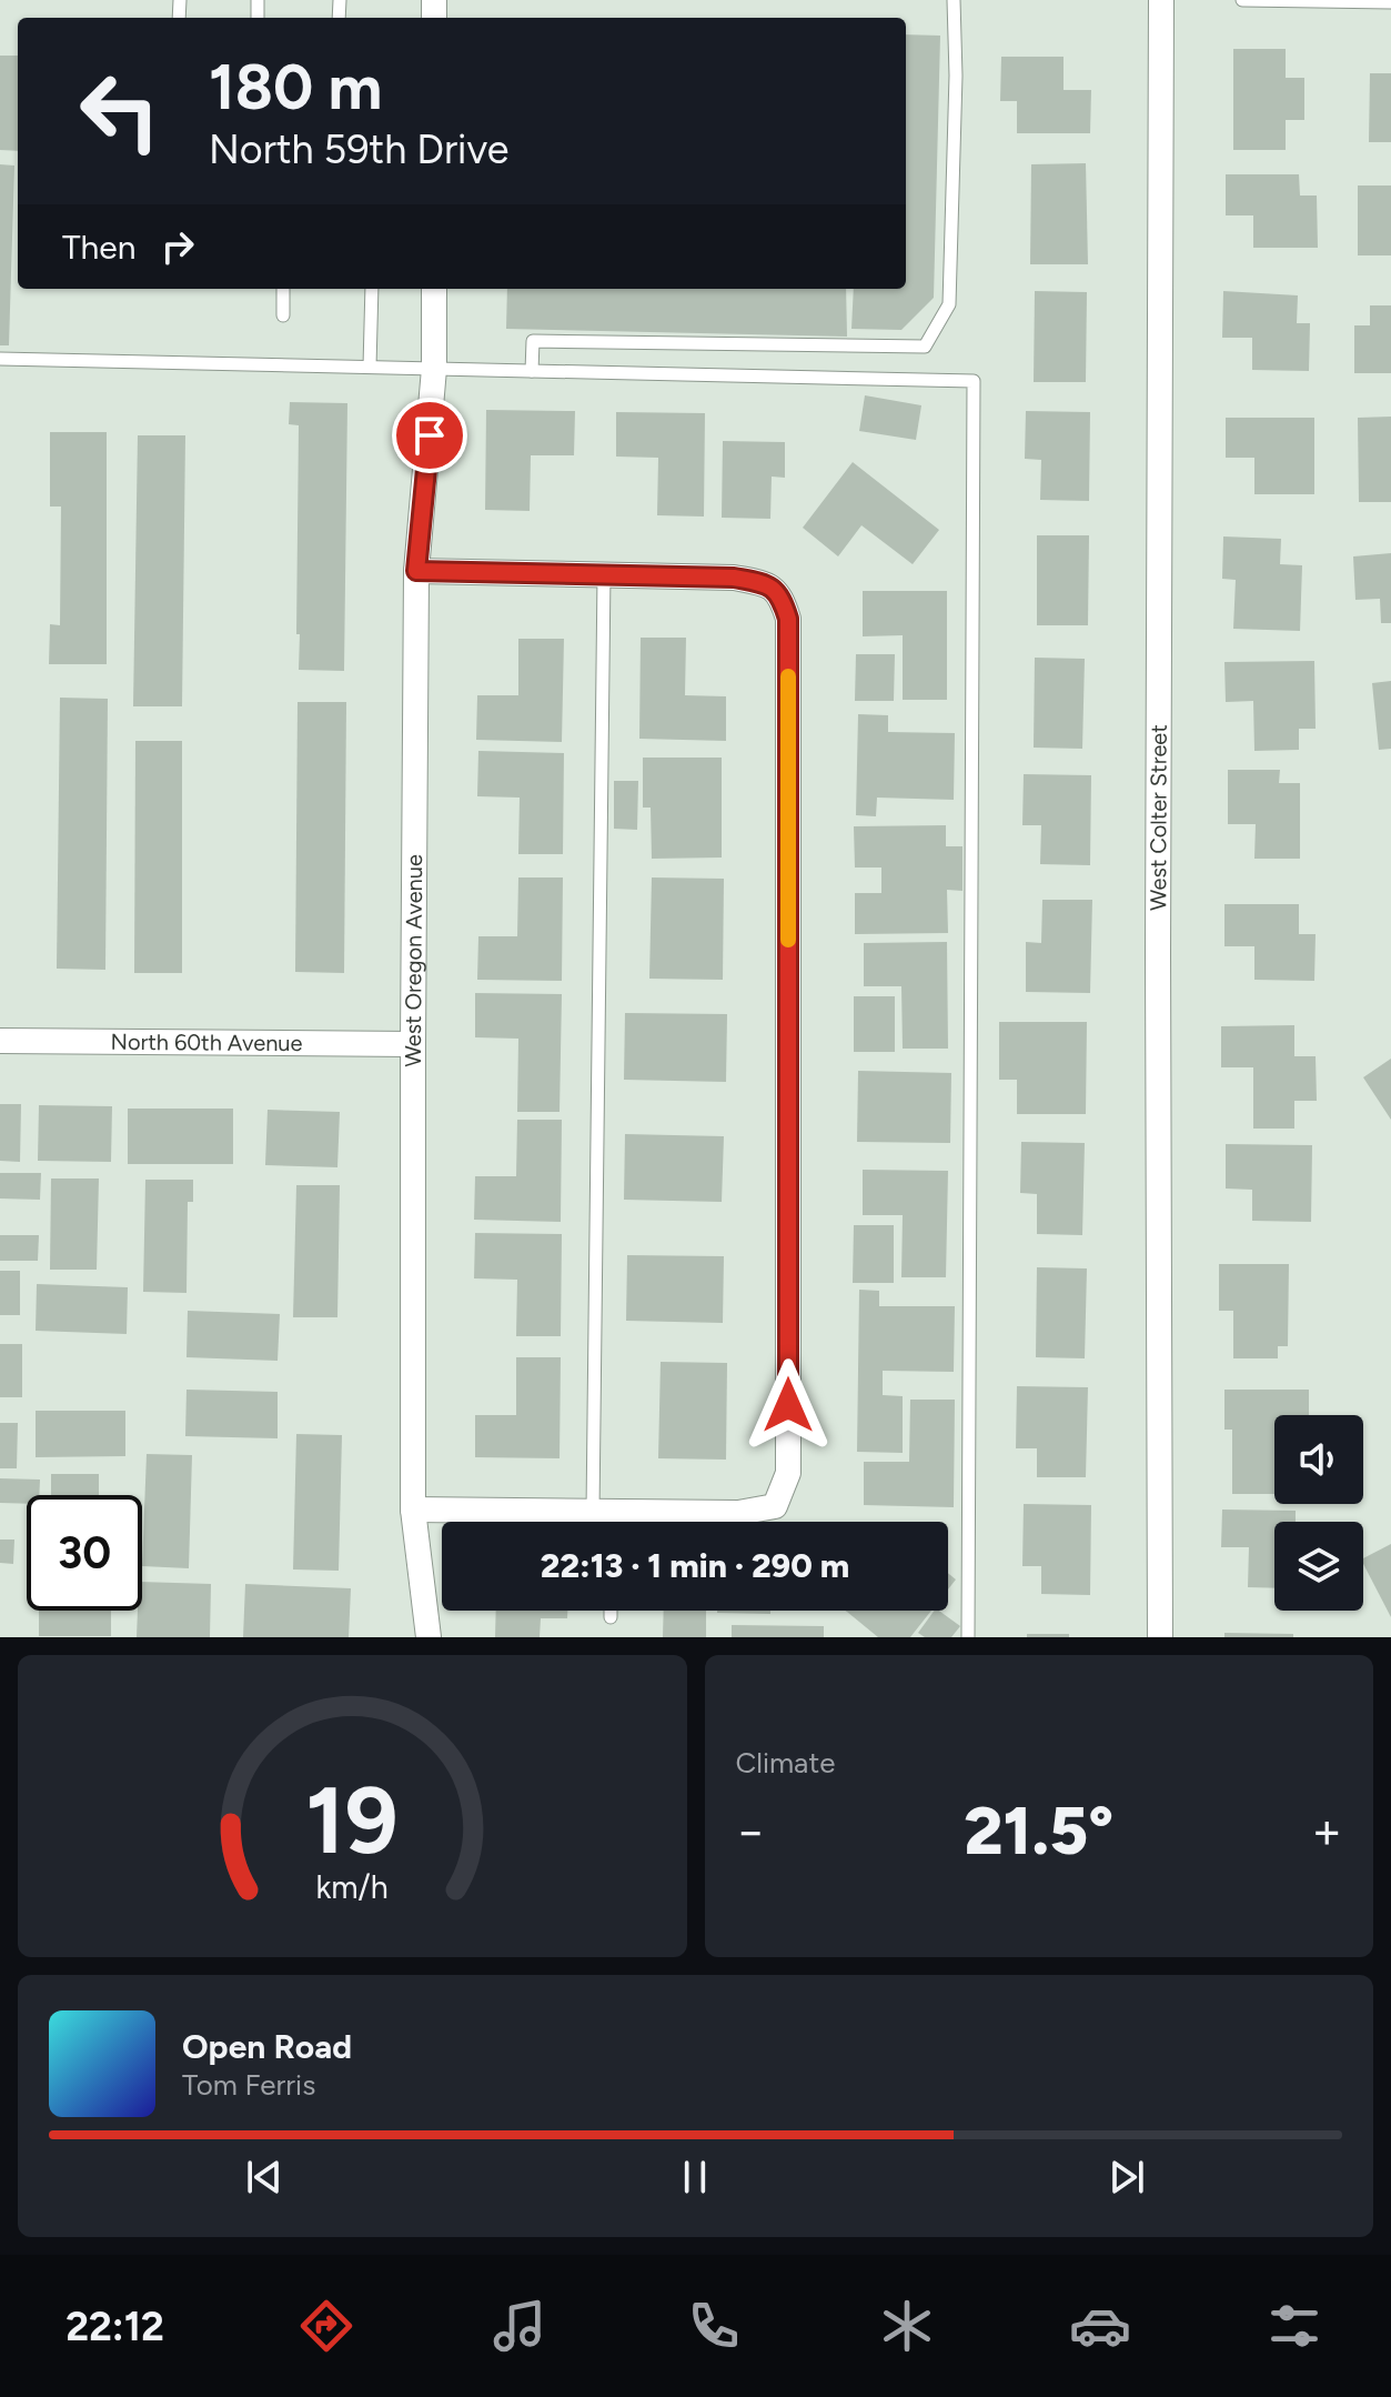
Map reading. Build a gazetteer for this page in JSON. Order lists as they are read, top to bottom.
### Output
{
  "streets": {
    "street": ["West Colter Street", "West Oregon Avenue", "North 60th Avenue"]
  },
  "crossings": [
    ["West Oregon Avenue", "North 60th Avenue"]
  ],
  "page": {
    "turn": ["180 m", "North 59th Drive"],
    "then": "Then",
    "limit": "30",
    "trip": "22:13 · 1 min · 290 m",
    "tile": "Climate",
    "heat": ["−", "21.5°", "+"],
    "song": ["Open Road", "Tom Ferris"],
    "tabs": "22:12",
    "gauge": ["19", "km/h"]
  }
}
